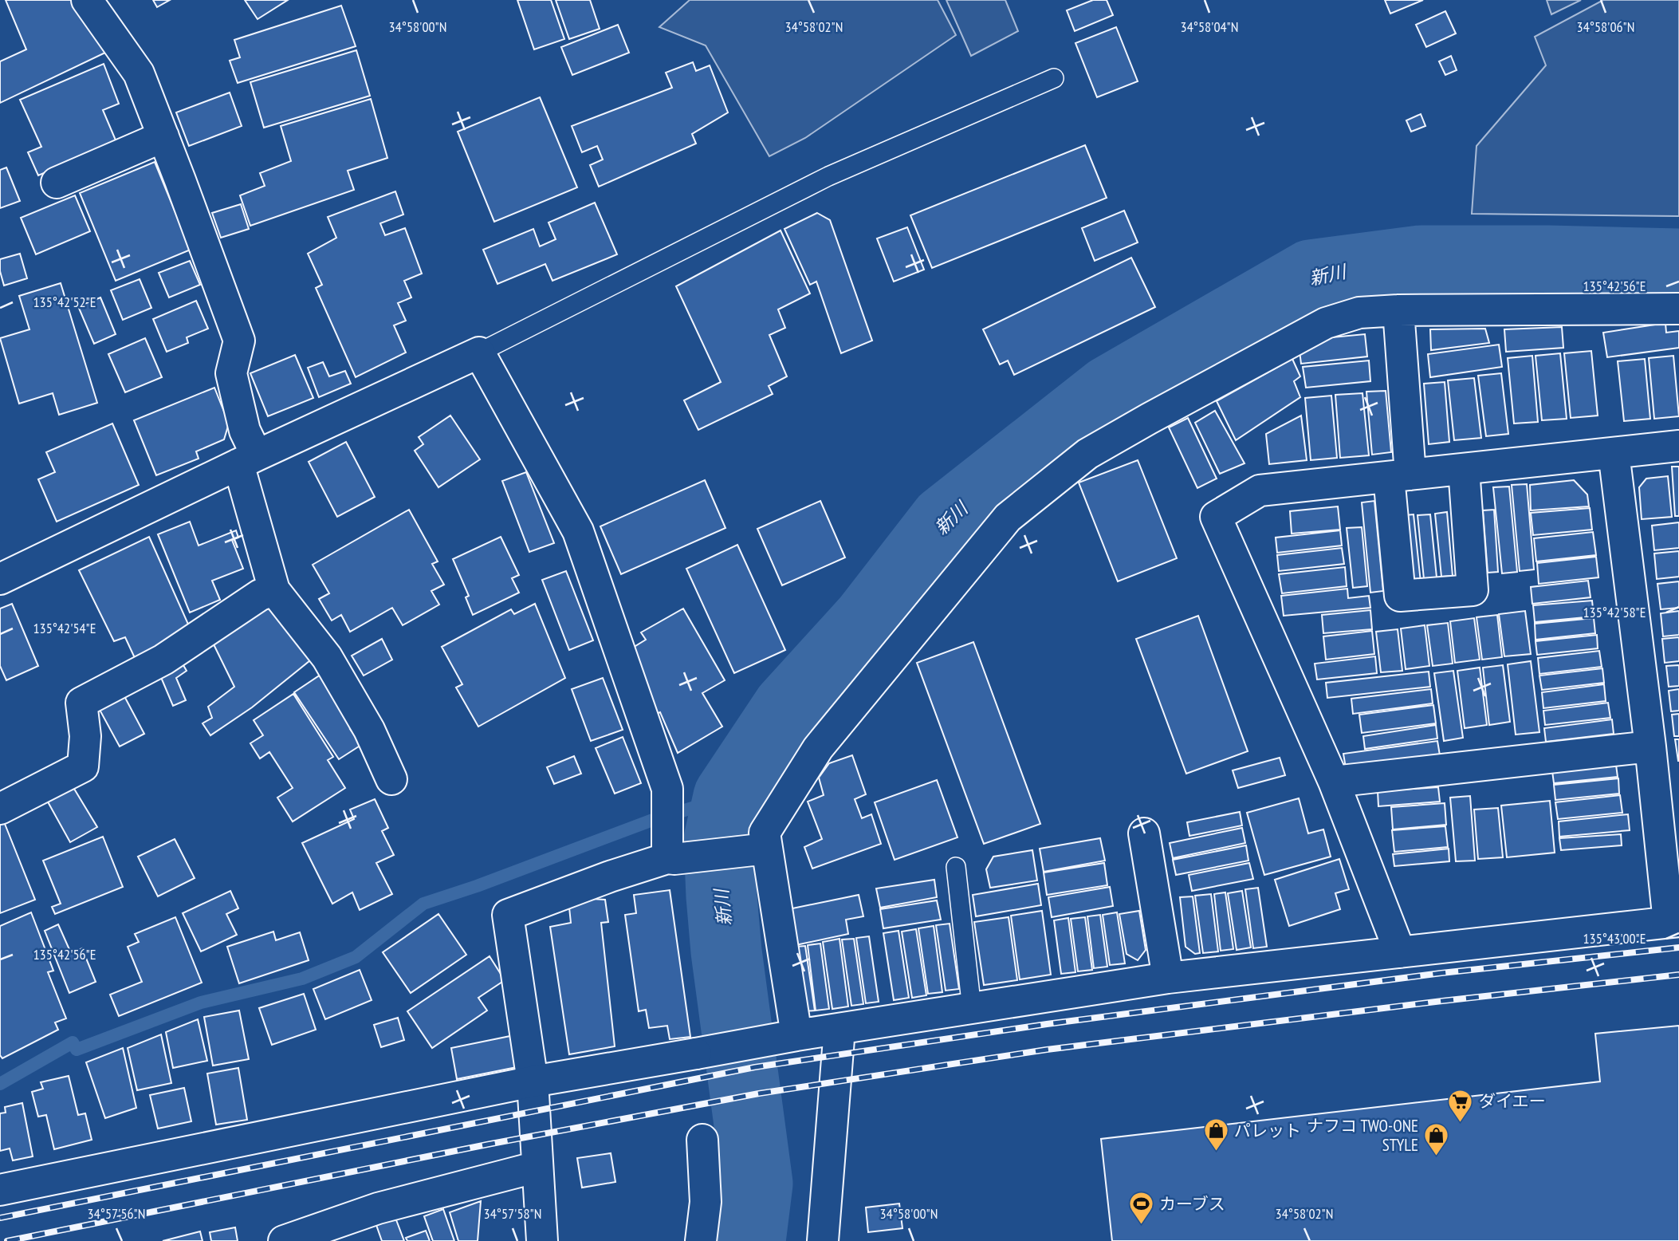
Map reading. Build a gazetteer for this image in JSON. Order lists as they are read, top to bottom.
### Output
{
  "water": ["新川"],
  "places": {
    "supermarket": ["ダイエー"],
    "shop": ["パレット", "ナフコ TWO-ONE STYLE"],
    "sports": ["カーブス"]
  },
  "coordinates": [
    "34°58'06\"N",
    "34°58'00\"N",
    "34°58'02\"N",
    "34°58'04\"N",
    "135°42'56\"E",
    "135°42'52\"E",
    "135°42'58\"E",
    "135°42'54\"E",
    "135°43'00\"E",
    "34°57'56\"N",
    "34°57'58\"N"
  ]
}
